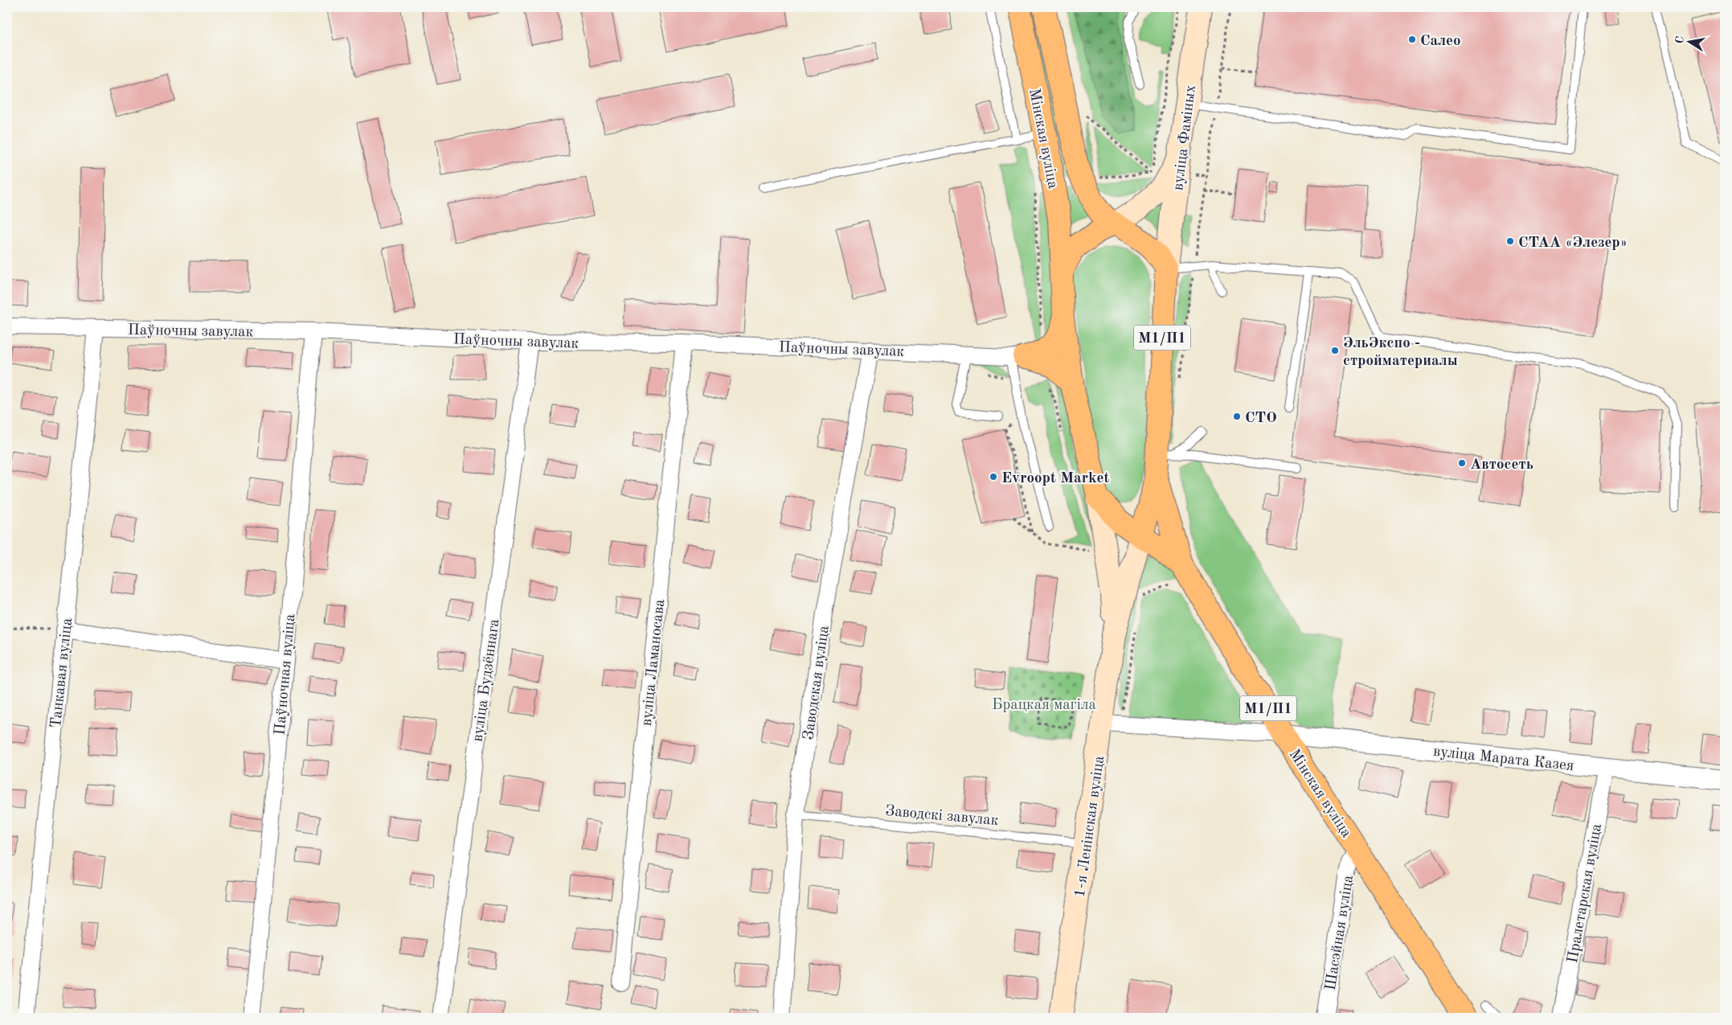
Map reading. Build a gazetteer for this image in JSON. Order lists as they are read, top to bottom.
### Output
{
  "streets": {
    "main road": [
      "вуліца Фаміных",
      "Мінская вуліца",
      "М1/П1",
      "1-я Ленінская вуліца"
    ],
    "street": [
      "Паўночны завулак",
      "вуліца Ламаносава",
      "Танкавая вуліца",
      "Паўночная вуліца",
      "вуліца Будзённага",
      "Заводская вуліца",
      "вуліца Марата Казея",
      "Пралетарская вуліца",
      "Шасэйная вуліца"
    ],
    "lane": ["Заводскі завулак"]
  },
  "crossings": [
    ["вуліца Фаміных", "Мінская вуліца"],
    ["вуліца Фаміных", "М1/П1"],
    ["Мінская вуліца", "М1/П1"],
    ["Мінская вуліца", "вуліца Марата Казея"],
    ["Мінская вуліца", "Шасэйная вуліца"],
    ["Паўночны завулак", "вуліца Ламаносава"],
    ["Паўночны завулак", "Танкавая вуліца"],
    ["Паўночны завулак", "Паўночная вуліца"],
    ["Паўночны завулак", "вуліца Будзённага"],
    ["Паўночны завулак", "Заводская вуліца"],
    ["Заводская вуліца", "Заводскі завулак"],
    ["вуліца Марата Казея", "Пралетарская вуліца"],
    ["Заводскі завулак", "1-я Ленінская вуліца"]
  ],
  "parks": ["Брацкая магіла"],
  "places": [
    "Салео",
    "СТАА «Элезер»",
    "ЭльЭкспо - стройматериалы",
    "СТО",
    "Автосеть",
    "Evroopt Market"
  ],
  "north": "left"
}
